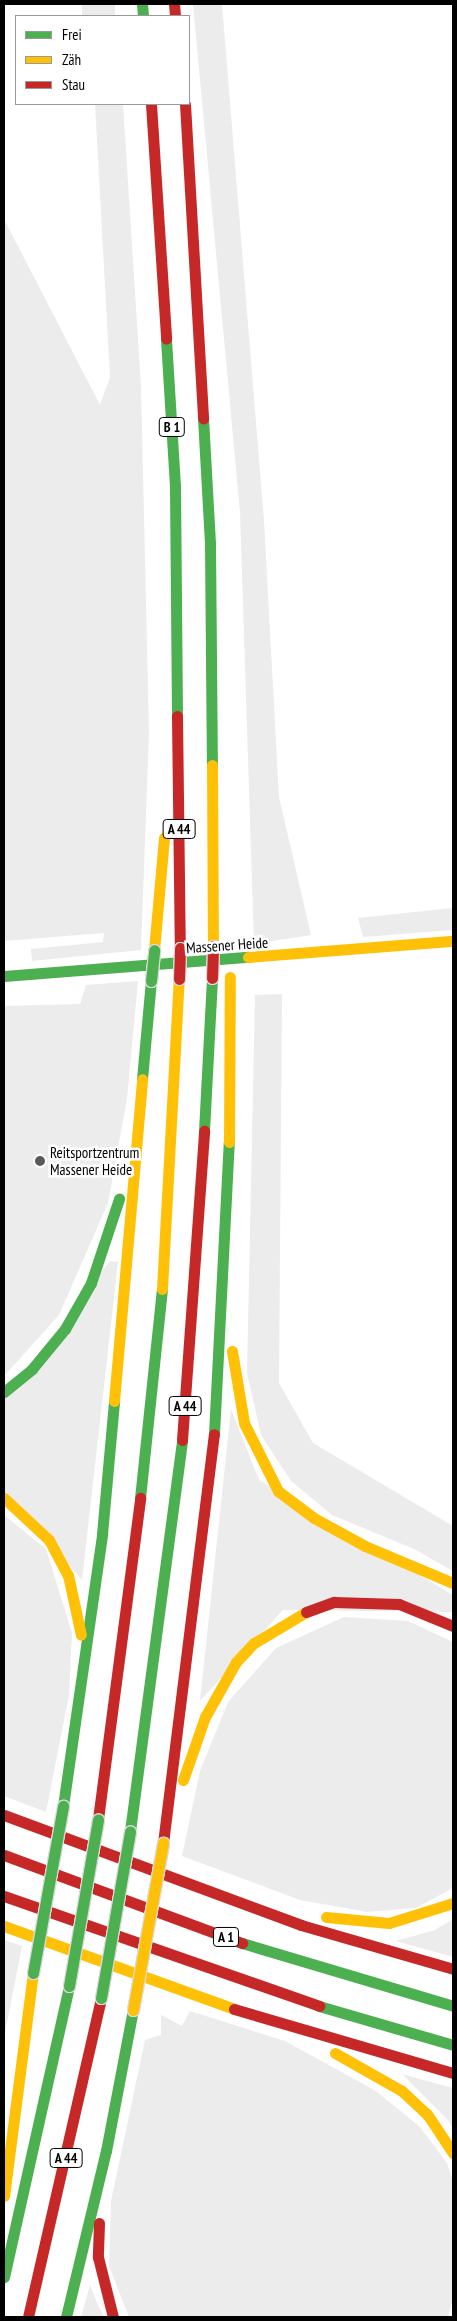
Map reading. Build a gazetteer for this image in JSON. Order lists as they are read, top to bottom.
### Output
{
  "streets": {
    "main road": [
      "B 1",
      "A 44",
      "Massener Heide",
      "A 1"
    ]
  },
  "crossings": [
    ["B 1", "A 44"]
  ],
  "places": ["Reitsportzentrum Massener Heide"],
  "legend": ["Frei", "Zäh", "Stau"]
}
